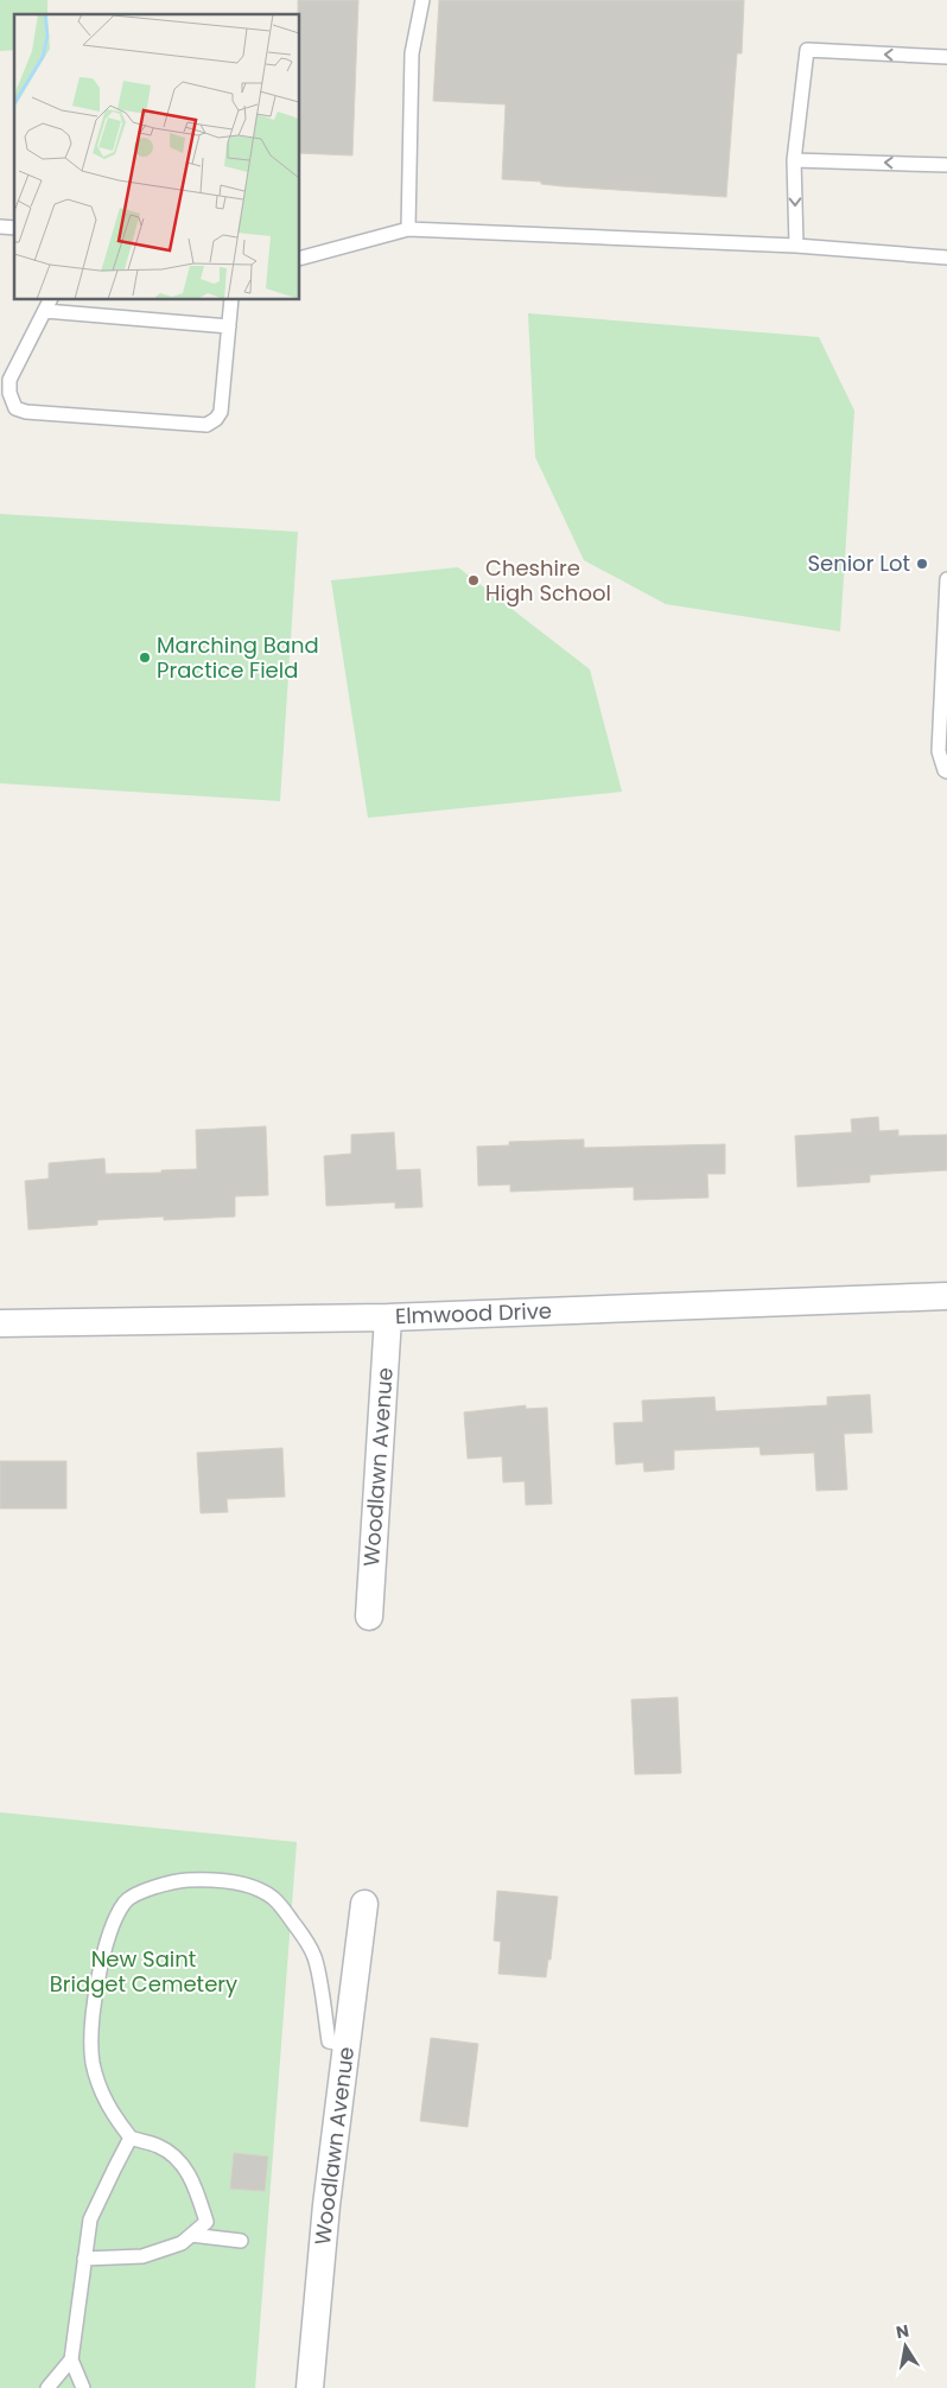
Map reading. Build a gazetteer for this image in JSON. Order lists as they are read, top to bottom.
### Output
{
  "streets": {
    "street": ["Elmwood Drive", "Woodlawn Avenue"]
  },
  "crossings": [
    ["Elmwood Drive", "Woodlawn Avenue"]
  ],
  "parks": ["New Saint Bridget Cemetery"],
  "places": ["Senior Lot", "Cheshire High School", "Marching Band Practice Field"],
  "north": "top"
}
